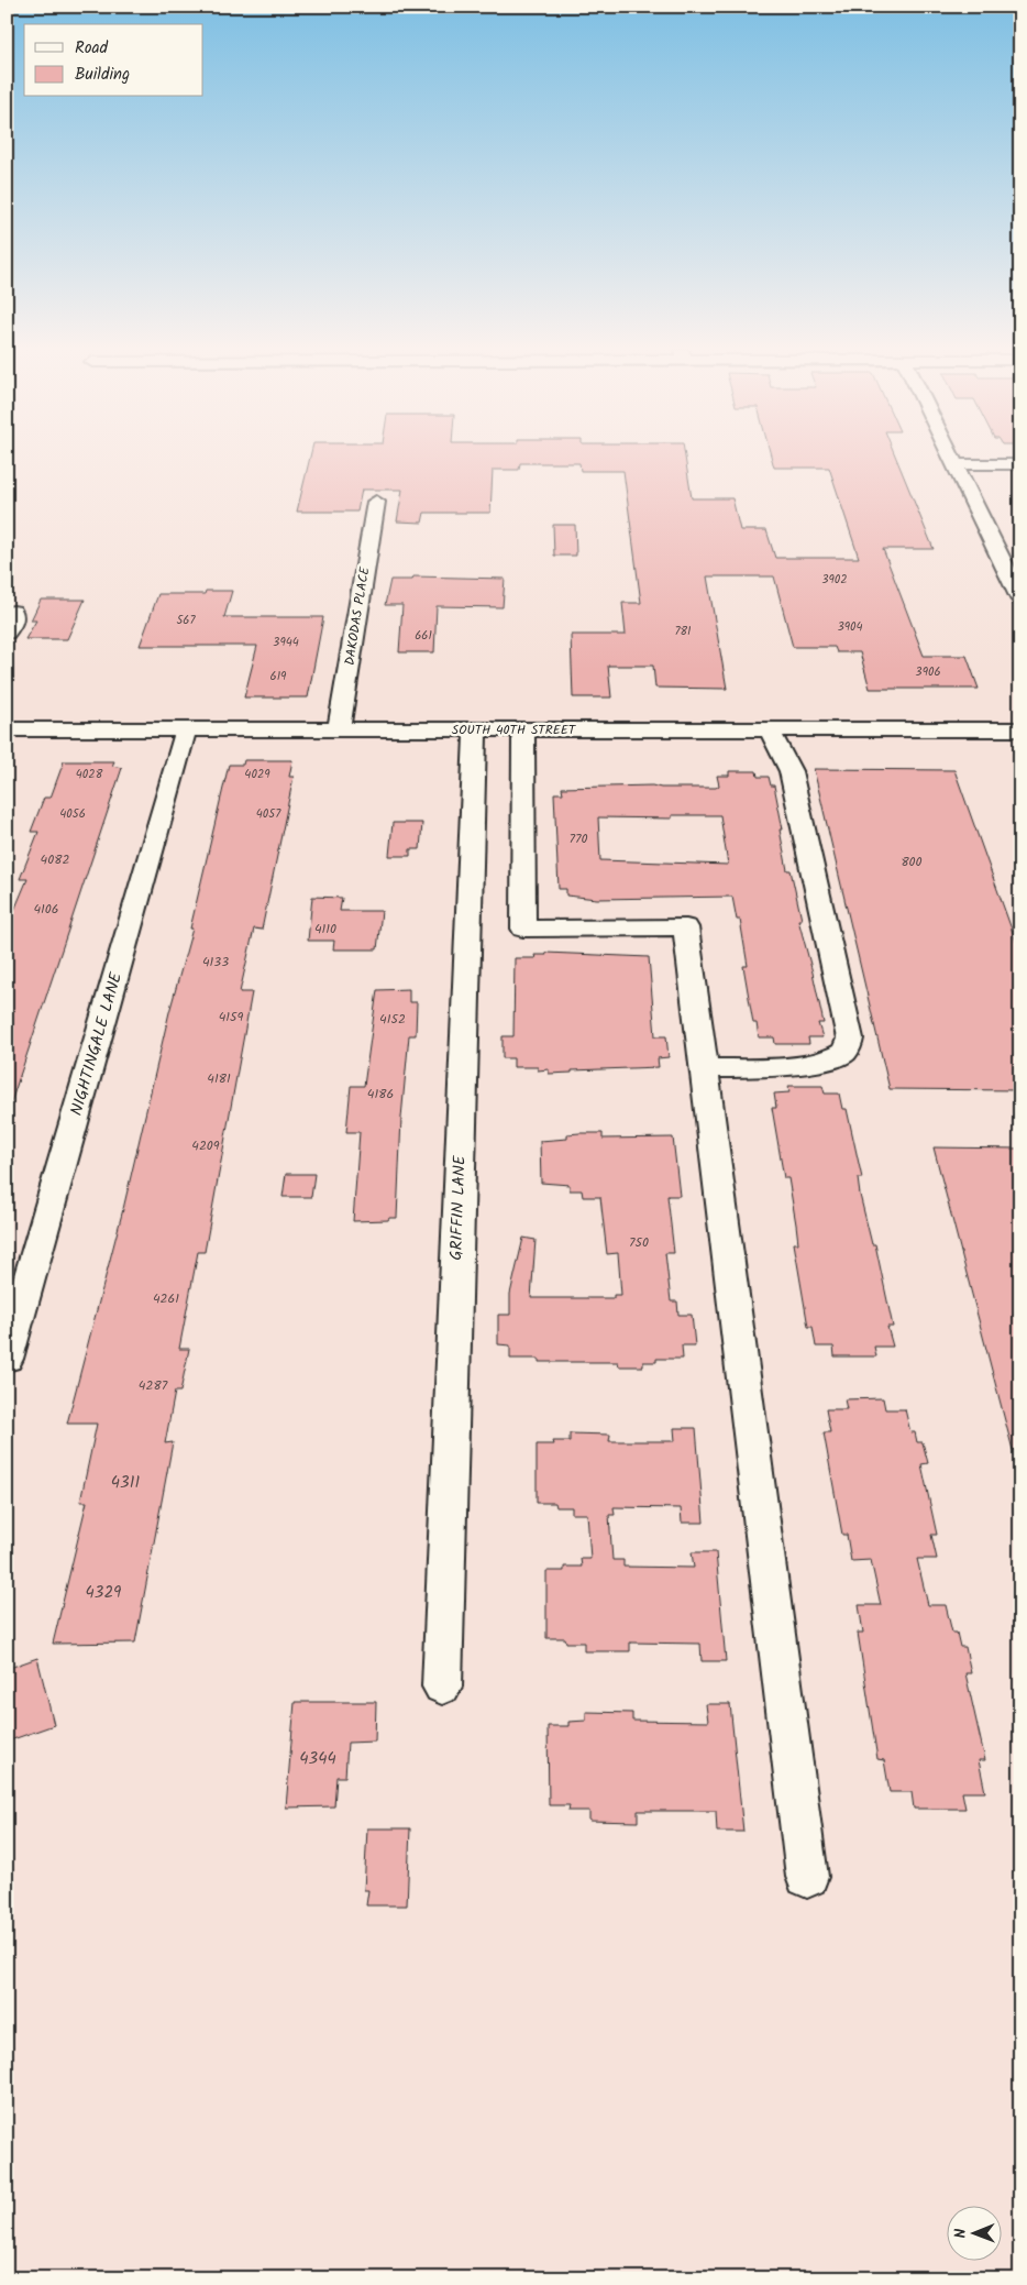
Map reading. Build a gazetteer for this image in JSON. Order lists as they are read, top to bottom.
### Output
{
  "streets": {
    "street": [
      "DAKODAS PLACE",
      "SOUTH 40TH STREET",
      "NIGHTINGALE LANE",
      "GRIFFIN LANE"
    ]
  },
  "crossings": [
    ["DAKODAS PLACE", "SOUTH 40TH STREET"],
    ["SOUTH 40TH STREET", "NIGHTINGALE LANE"],
    ["SOUTH 40TH STREET", "GRIFFIN LANE"]
  ],
  "house_numbers": [
    "3902",
    "567",
    "3904",
    "781",
    "661",
    "3944",
    "3906",
    "619",
    "4028",
    "4029",
    "4056",
    "4057",
    "770",
    "4082",
    "800",
    "4106",
    "4110",
    "4133",
    "4159",
    "4152",
    "4181",
    "4186",
    "4209",
    "750",
    "4261",
    "4287",
    "4311",
    "4329",
    "4344"
  ],
  "legend": ["Road", "Building"],
  "north": "left"
}
